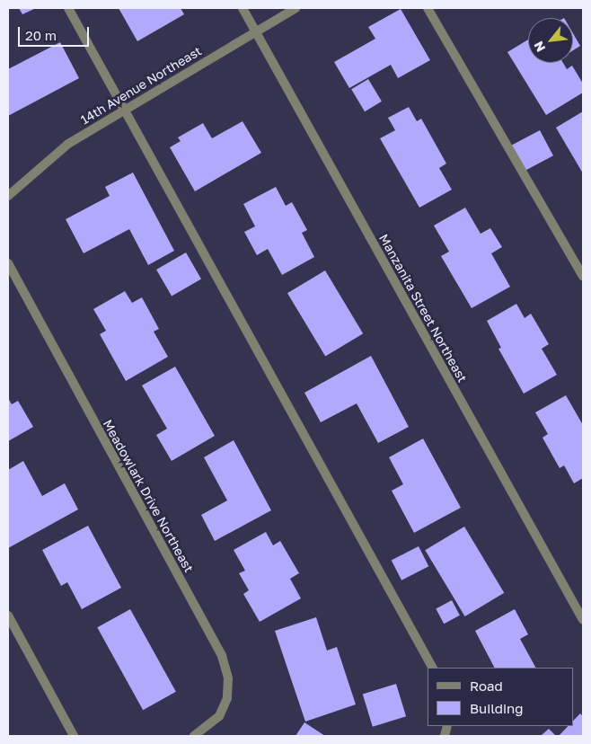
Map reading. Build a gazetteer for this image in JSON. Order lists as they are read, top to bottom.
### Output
{
  "streets": {
    "street": ["14th Avenue Northeast", "Manzanita Street Northeast", "Meadowlark Drive Northeast"]
  },
  "crossings": [
    ["14th Avenue Northeast", "Manzanita Street Northeast"]
  ],
  "legend": ["Road", "Building"],
  "scale_bar": "20 m",
  "north": "bottom left"
}
